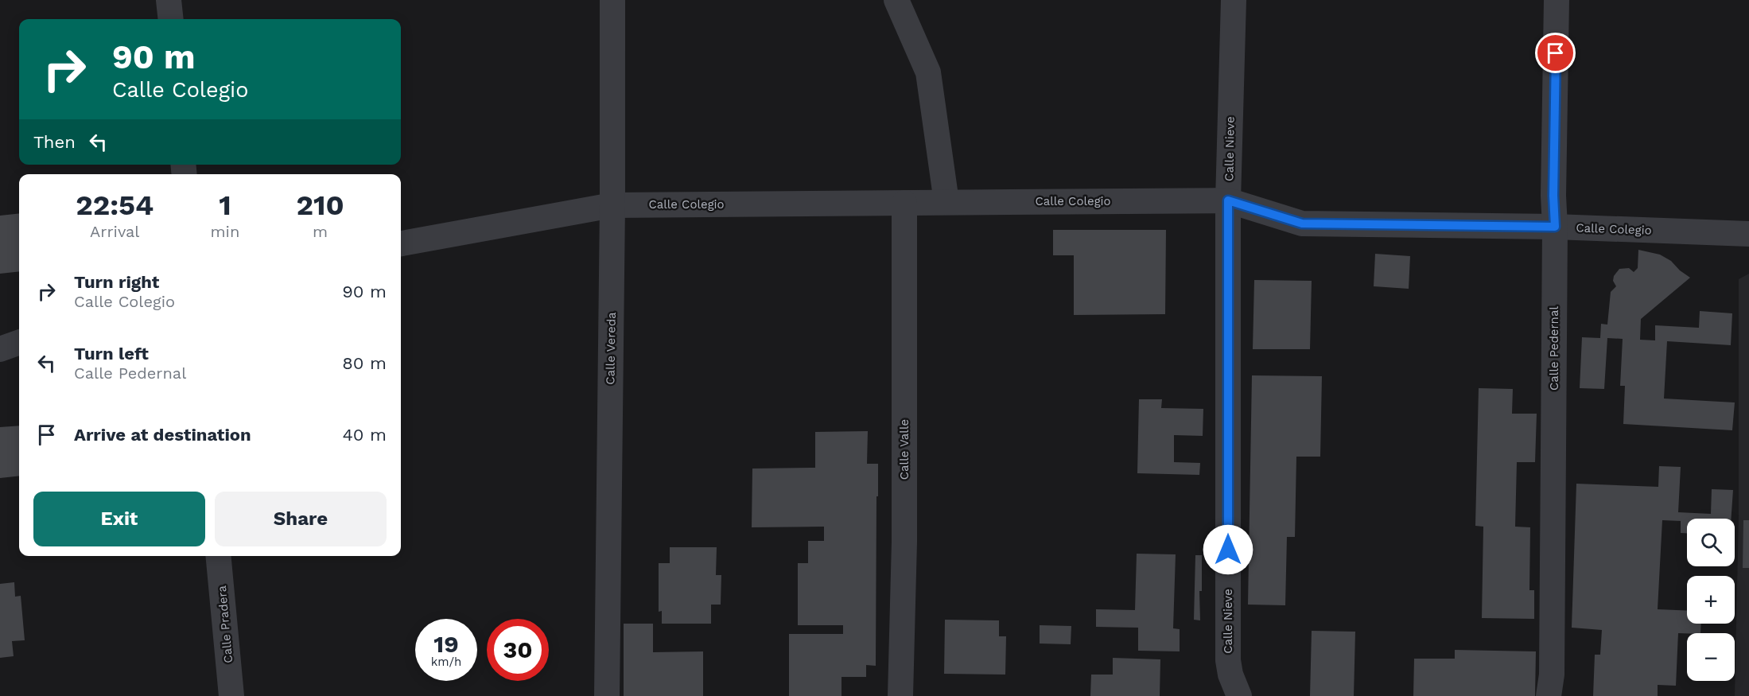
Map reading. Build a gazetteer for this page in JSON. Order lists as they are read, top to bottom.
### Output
{
  "streets": {
    "street": [
      "Calle Nieve",
      "Calle Colegio",
      "Calle Vereda",
      "Calle Pedernal",
      "Calle Valle",
      "Calle Pradera"
    ]
  },
  "crossings": [
    ["Calle Nieve", "Calle Colegio"],
    ["Calle Colegio", "Calle Vereda"],
    ["Calle Colegio", "Calle Pedernal"],
    ["Calle Colegio", "Calle Valle"]
  ],
  "page": {
    "turn": ["90 m", "Calle Colegio"],
    "then": "Then",
    "eta": [
      "22:54",
      "Arrival",
      "1",
      "min",
      "210",
      "m"
    ],
    "list": [
      {
        "name": "Turn right",
        "note": "Calle Colegio",
        "value": "90 m"
      },
      {
        "name": "Turn left",
        "note": "Calle Pedernal",
        "value": "80 m"
      },
      {
        "name": "Arrive at destination",
        "value": "40 m"
      }
    ],
    "buttons": ["Exit", "Share"],
    "map_buttons": ["+", "−"],
    "speed": "19 km/h",
    "limit": "30"
  }
}
